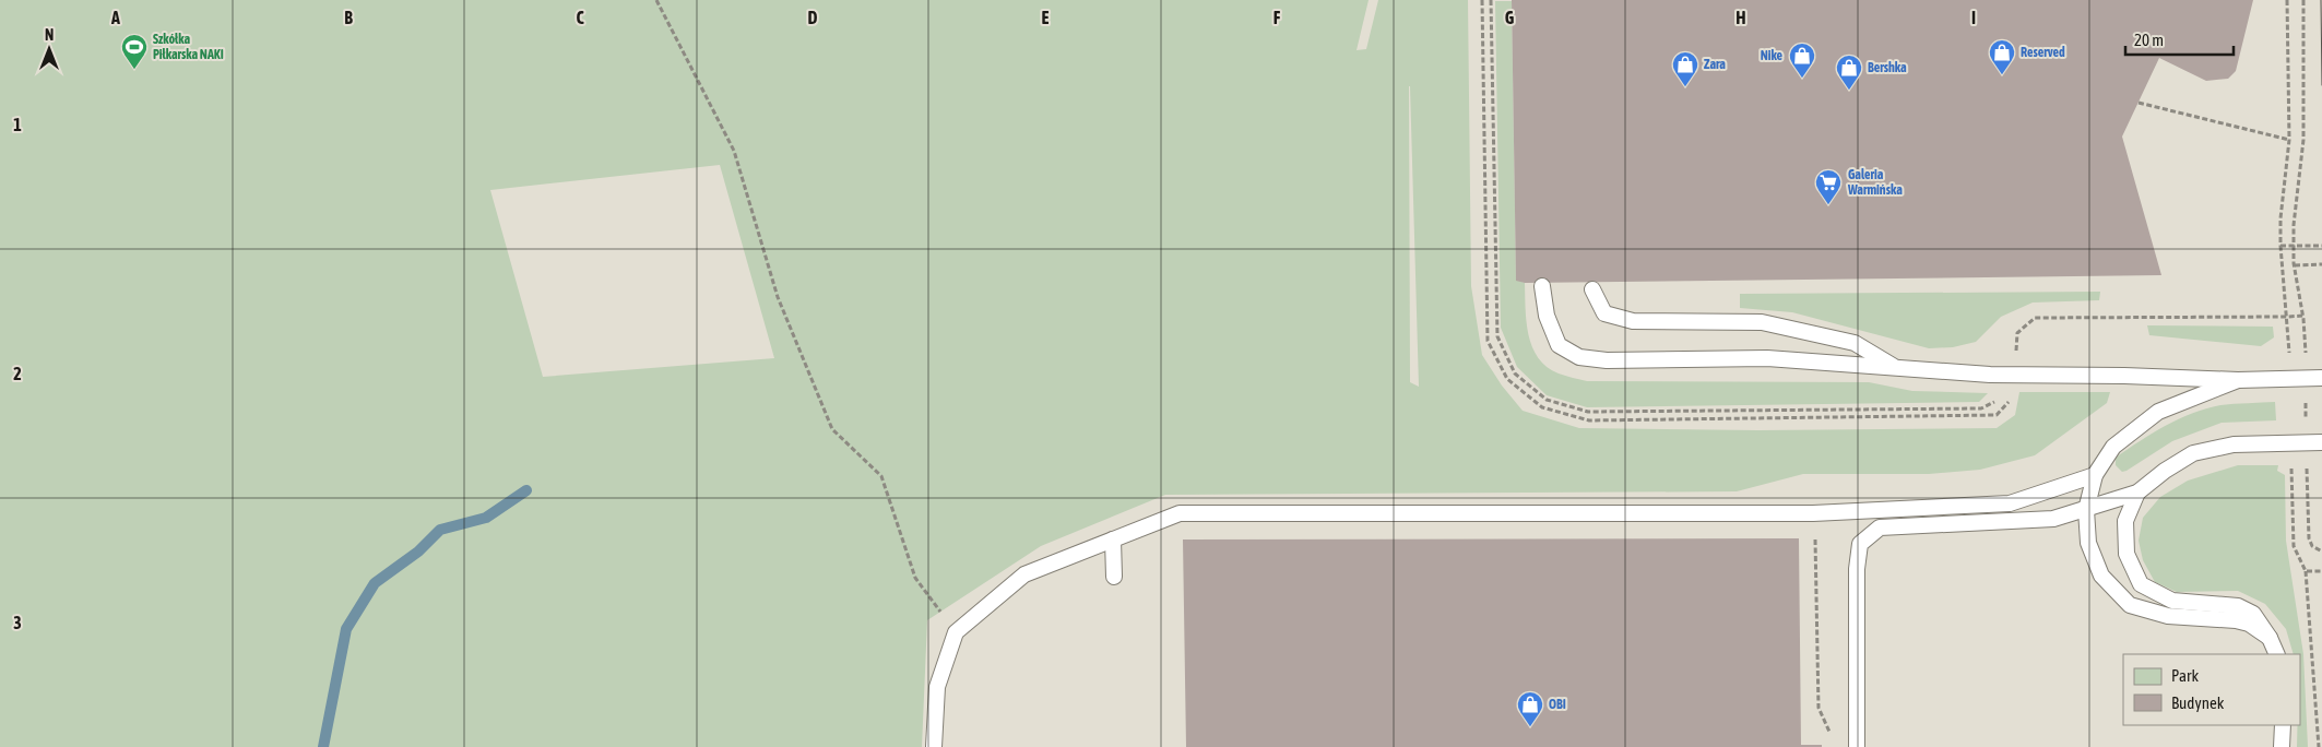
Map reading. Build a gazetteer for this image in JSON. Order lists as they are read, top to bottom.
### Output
{
  "places": {
    "sports": ["Szkółka Piłkarska NAKI"],
    "shop": [
      "Reserved",
      "Nike",
      "Zara",
      "Bershka",
      "OBI"
    ],
    "supermarket": ["Galeria Warmińska"]
  },
  "legend": ["Park", "Budynek"],
  "scale_bar": "20 m",
  "north": "top",
  "grid": {
    "columns": [
      "A",
      "B",
      "C",
      "D",
      "E",
      "F",
      "G",
      "H",
      "I"
    ],
    "rows": ["1", "2", "3"]
  }
}
